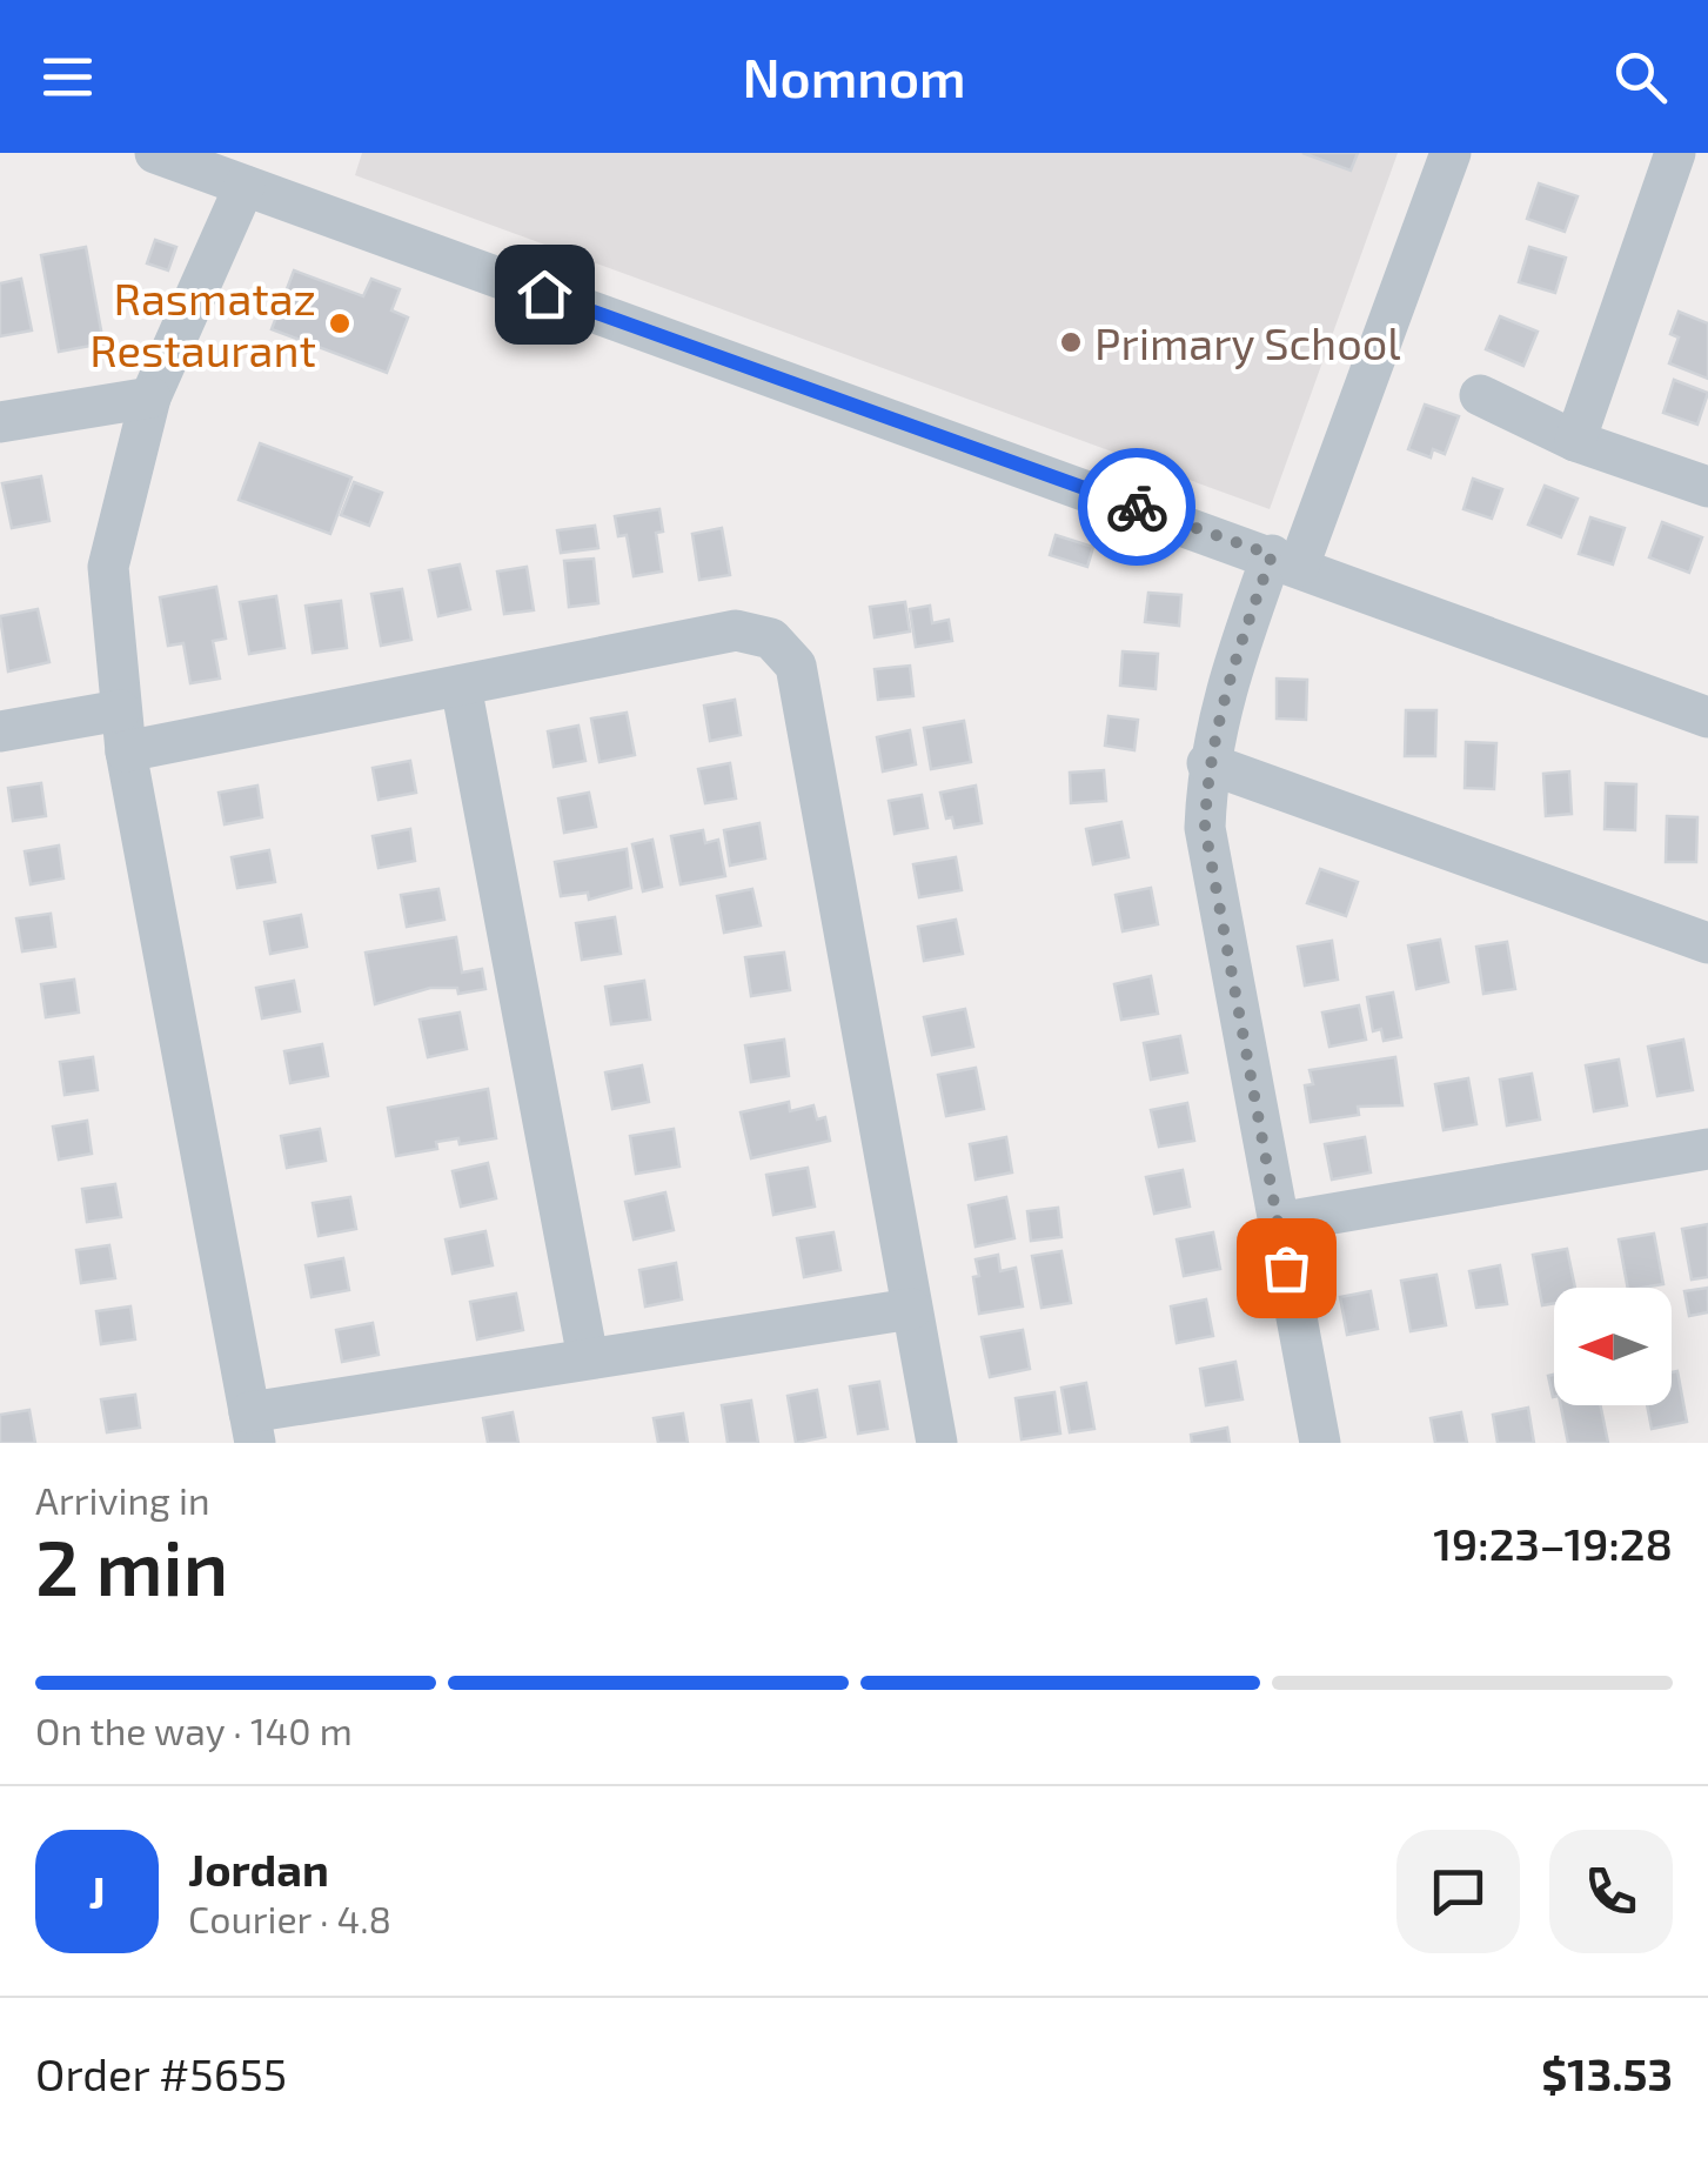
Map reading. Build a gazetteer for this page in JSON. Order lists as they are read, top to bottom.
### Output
{
  "places": ["Rasmataz Restaurant", "Primary School"],
  "north": "left",
  "page": {
    "header": "Nomnom",
    "heading": ["2 min", "Arriving in", "19:23–19:28"],
    "panel": [
      "Jordan",
      "Courier · 4.8",
      "Order #5655",
      "$13.53"
    ],
    "bar": "On the way · 140 m",
    "round": "J"
  }
}
